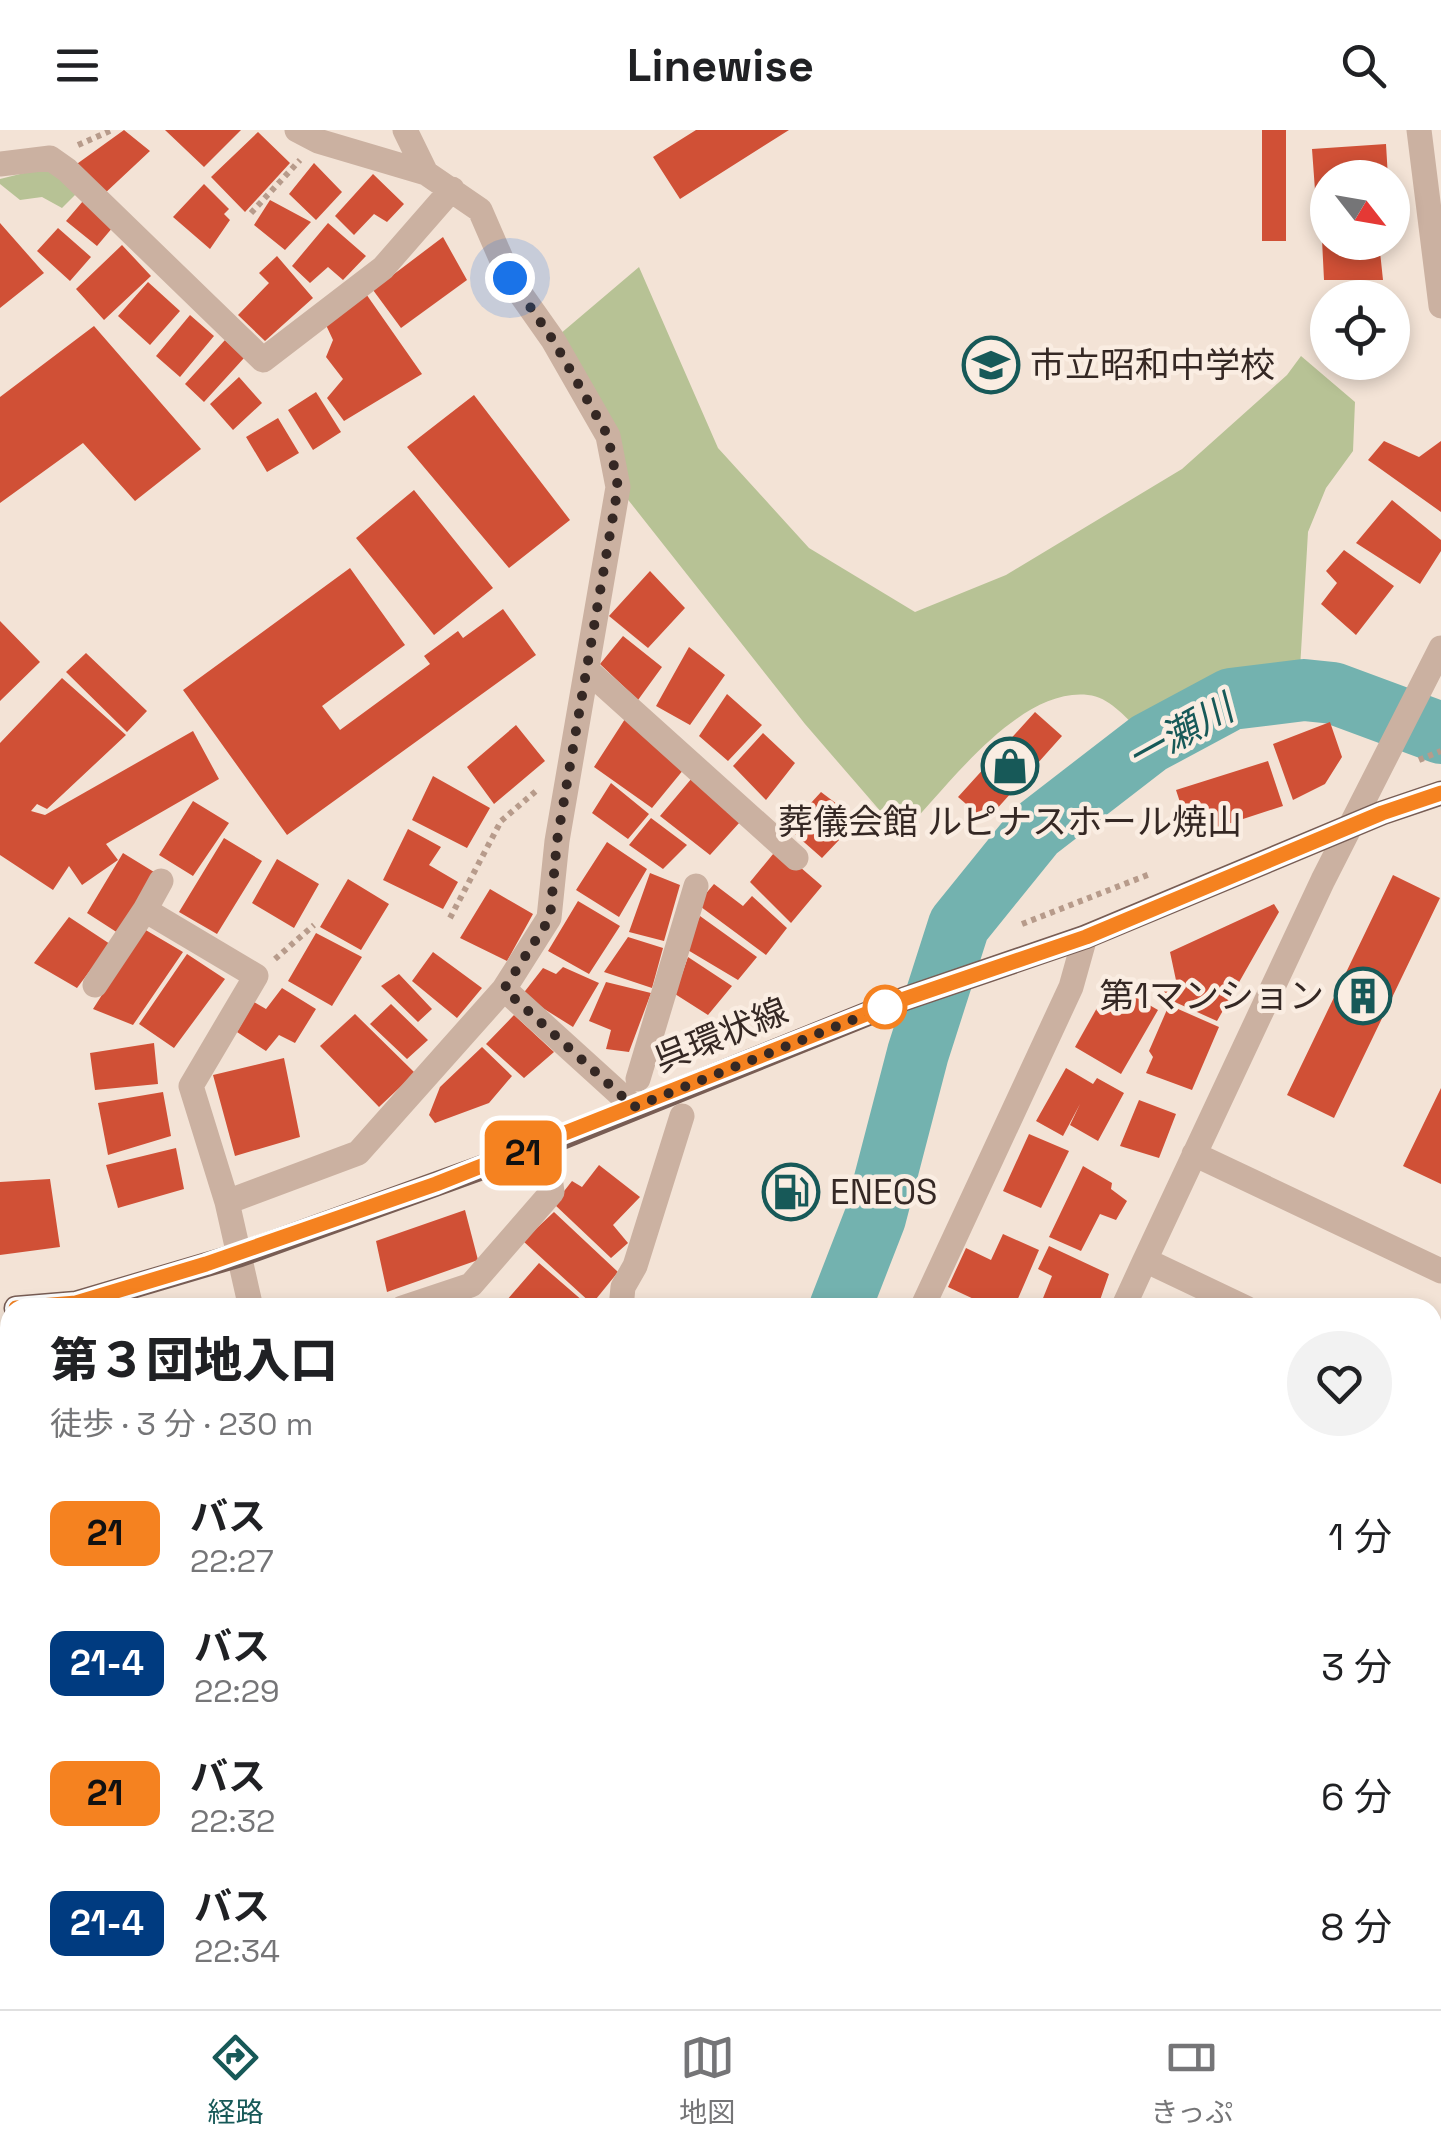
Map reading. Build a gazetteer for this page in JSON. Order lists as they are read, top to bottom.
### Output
{
  "streets": {
    "main road": ["呉環状線"]
  },
  "water": ["一瀬川"],
  "places": {
    "school or university": ["市立昭和中学校"],
    "shop": ["葬儀会館 ルピナスホール焼山"],
    "building": ["第1マンション"],
    "fuel station": ["ENEOS"]
  },
  "lines": ["bus line 21"],
  "north": "bottom right",
  "page": {
    "header": "Linewise",
    "on_map": "21",
    "heading": ["第３団地入口", "徒歩 · 3 分 · 230 m"],
    "list": [
      {
        "mark": "21",
        "name": "バス",
        "note": "22:27",
        "value": "1 分"
      },
      {
        "mark": "21-4",
        "name": "バス",
        "note": "22:29",
        "value": "3 分"
      },
      {
        "mark": "21",
        "name": "バス",
        "note": "22:32",
        "value": "6 分"
      },
      {
        "mark": "21-4",
        "name": "バス",
        "note": "22:34",
        "value": "8 分"
      }
    ],
    "tabs": ["経路", "地図", "きっぷ"]
  }
}
